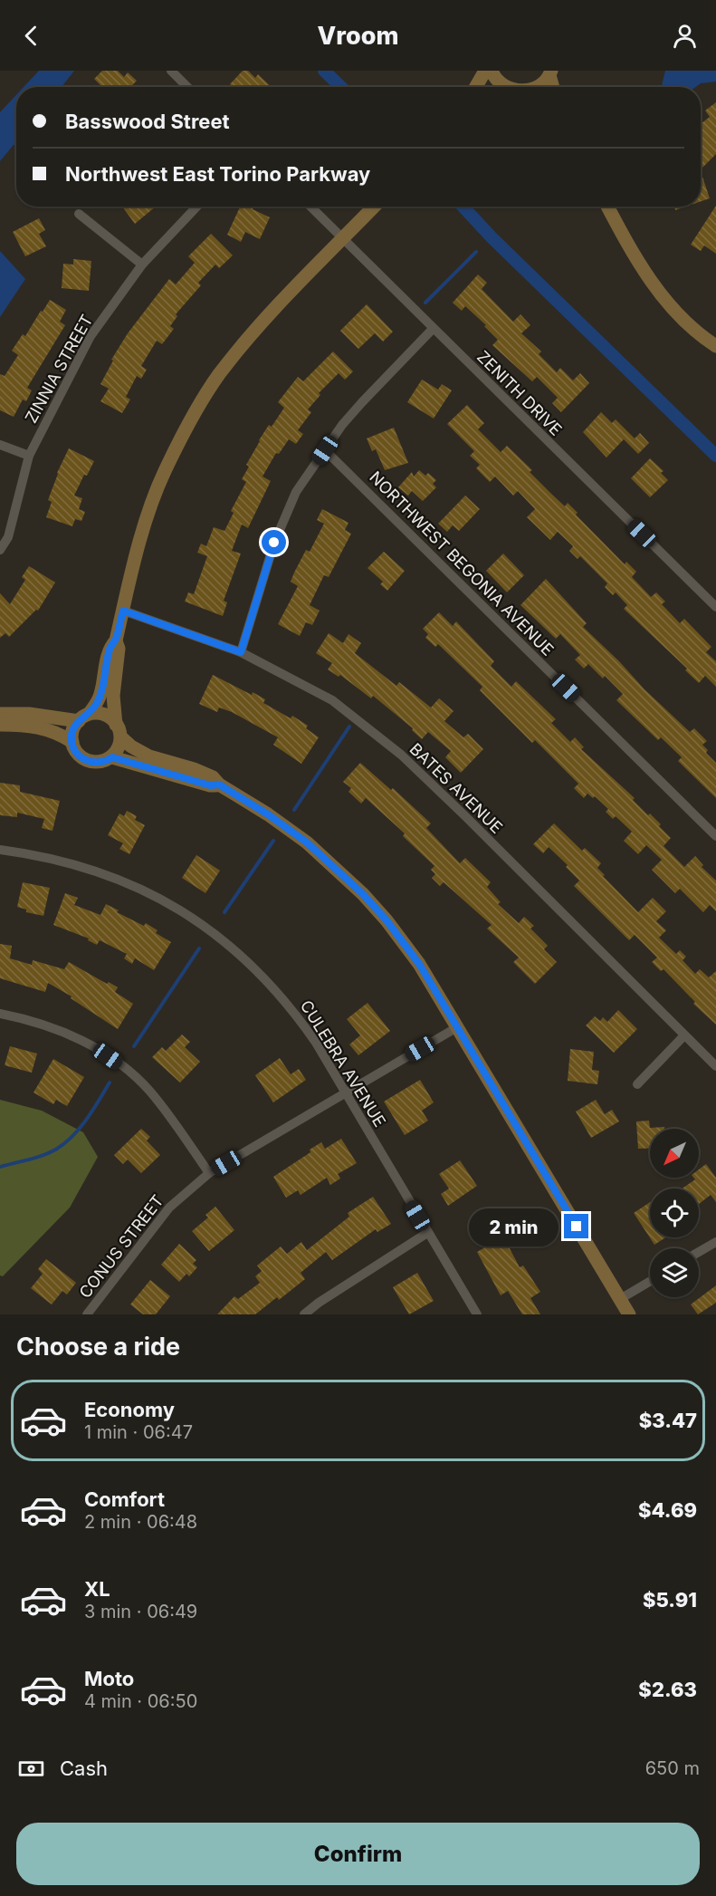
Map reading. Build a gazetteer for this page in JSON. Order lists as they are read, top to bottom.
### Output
{
  "streets": {
    "street": [
      "ZINNIA STREET",
      "ZENITH DRIVE",
      "NORTHWEST BEGONIA AVENUE",
      "BATES AVENUE",
      "CULEBRA AVENUE",
      "CONUS STREET"
    ]
  },
  "crossings": [
    ["CULEBRA AVENUE", "CONUS STREET"]
  ],
  "north": "bottom left",
  "page": {
    "header": "Vroom",
    "banner": ["Basswood Street", "Northwest East Torino Parkway"],
    "bubble": "2 min",
    "heading": "Choose a ride",
    "list": [
      {
        "name": "Economy",
        "note": "1 min · 06:47",
        "value": "$3.47"
      },
      {
        "name": "Comfort",
        "note": "2 min · 06:48",
        "value": "$4.69"
      },
      {
        "name": "XL",
        "note": "3 min · 06:49",
        "value": "$5.91"
      },
      {
        "name": "Moto",
        "note": "4 min · 06:50",
        "value": "$2.63"
      }
    ],
    "pay": ["Cash", "650 m"],
    "buttons": "Confirm"
  }
}
